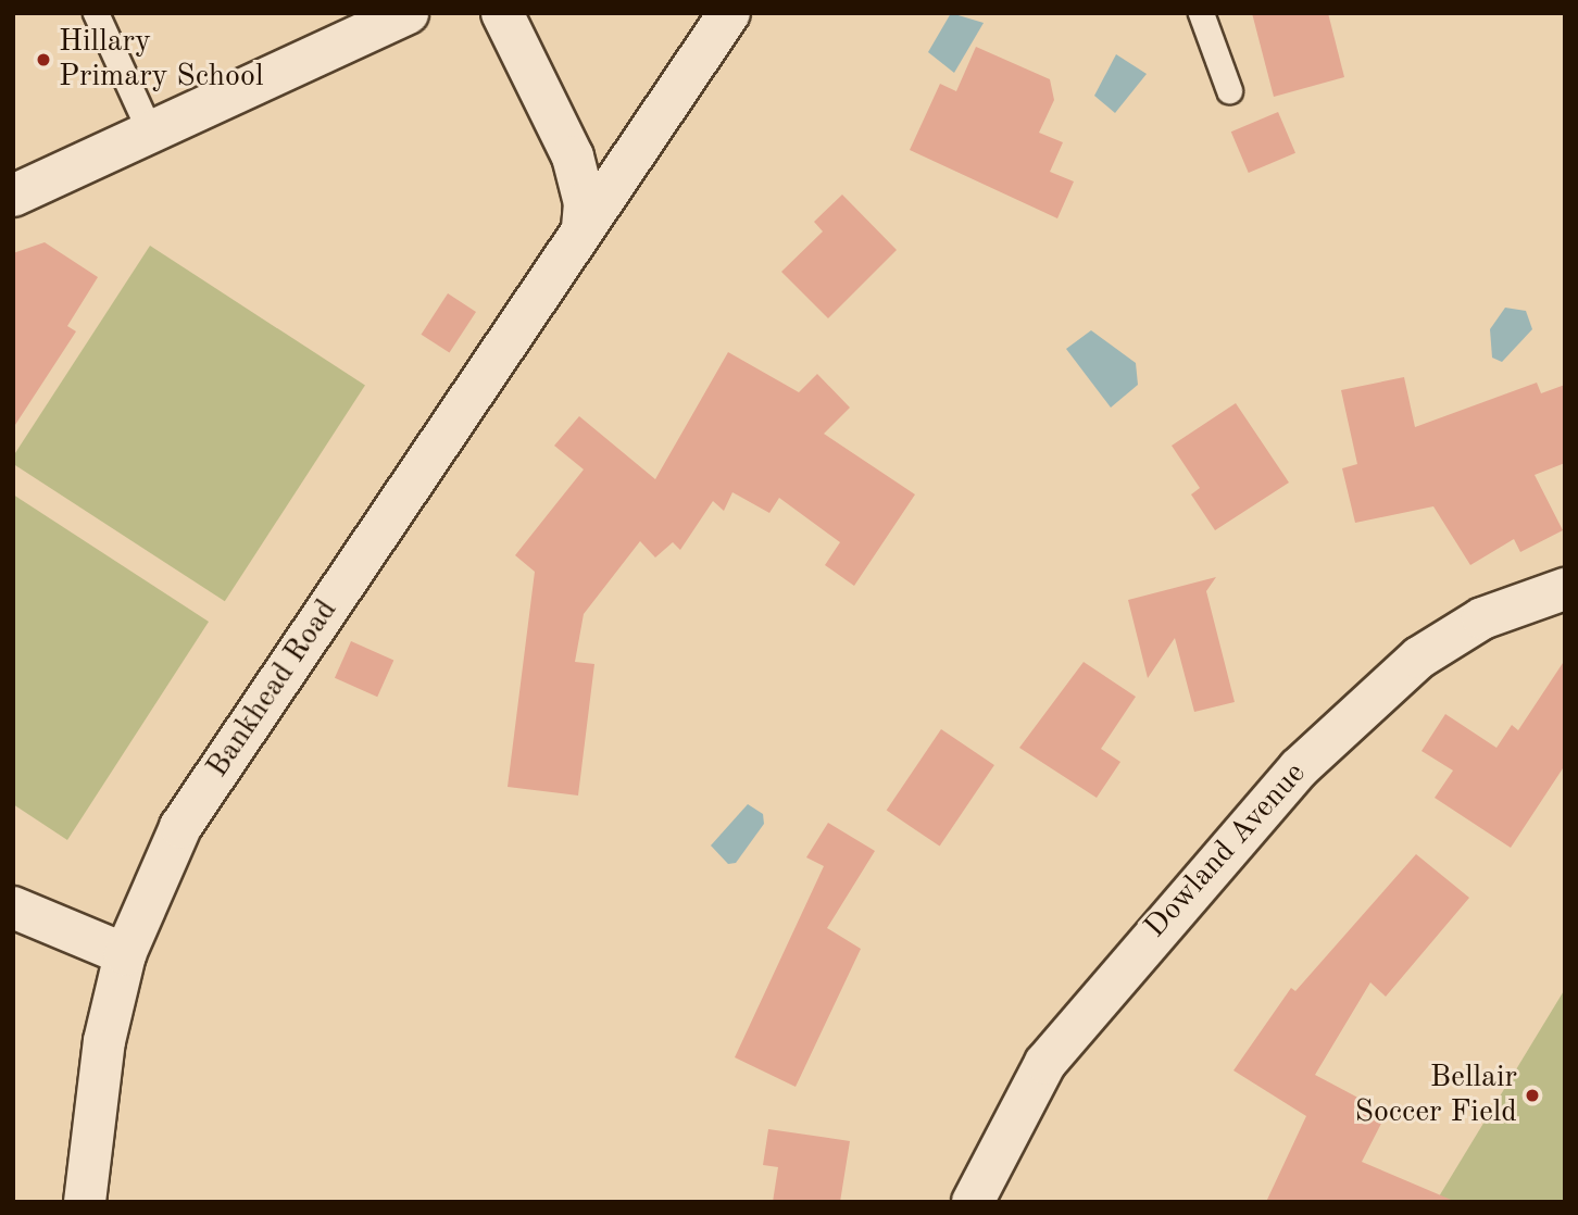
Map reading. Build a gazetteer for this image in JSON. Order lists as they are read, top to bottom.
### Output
{
  "streets": {
    "street": ["Bankhead Road", "Dowland Avenue"]
  },
  "places": ["Hillary Primary School", "Bellair Soccer Field"]
}
